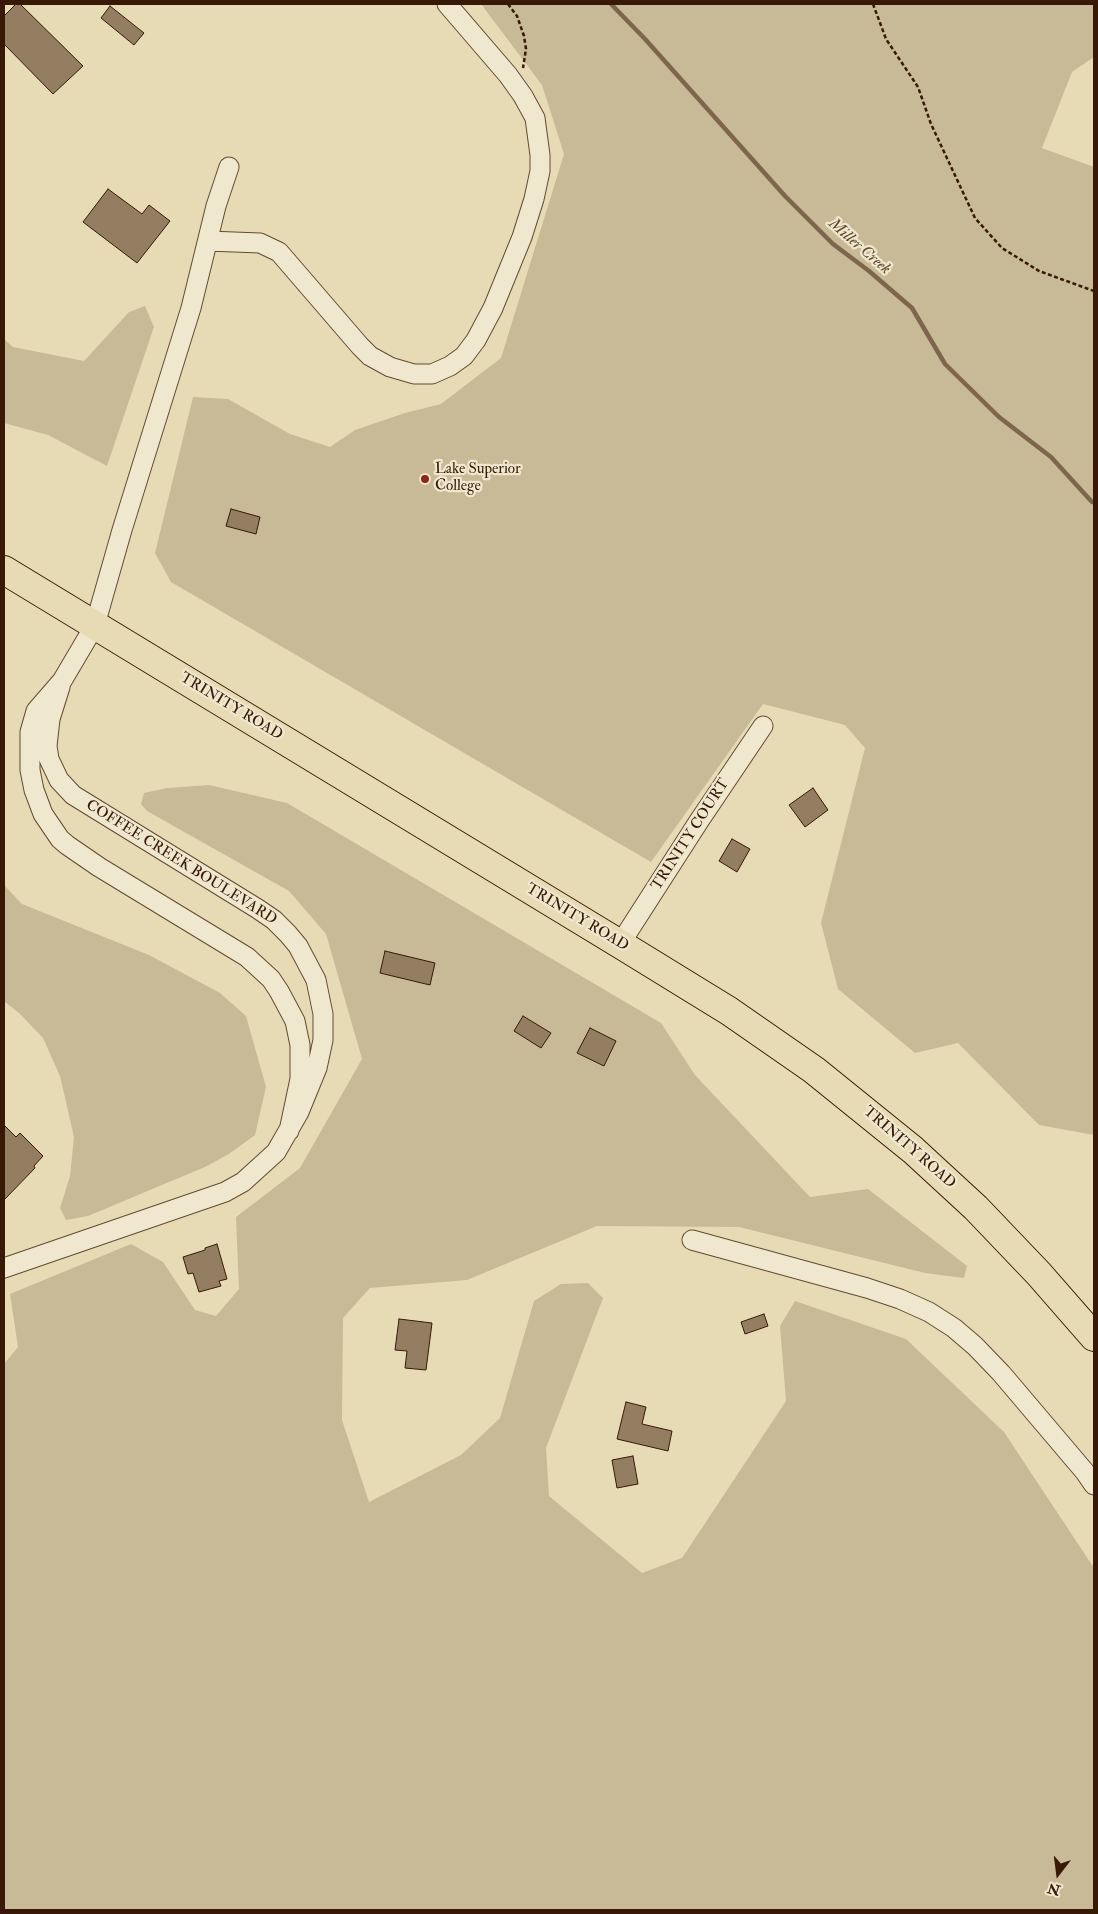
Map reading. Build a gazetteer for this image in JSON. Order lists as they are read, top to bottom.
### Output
{
  "streets": {
    "highway": ["TRINITY ROAD"],
    "street": ["TRINITY COURT", "COFFEE CREEK BOULEVARD"]
  },
  "crossings": [
    ["TRINITY ROAD", "TRINITY COURT"],
    ["TRINITY ROAD", "COFFEE CREEK BOULEVARD"]
  ],
  "water": ["Miller Creek"],
  "places": ["Lake Superior College"],
  "north": "bottom"
}
